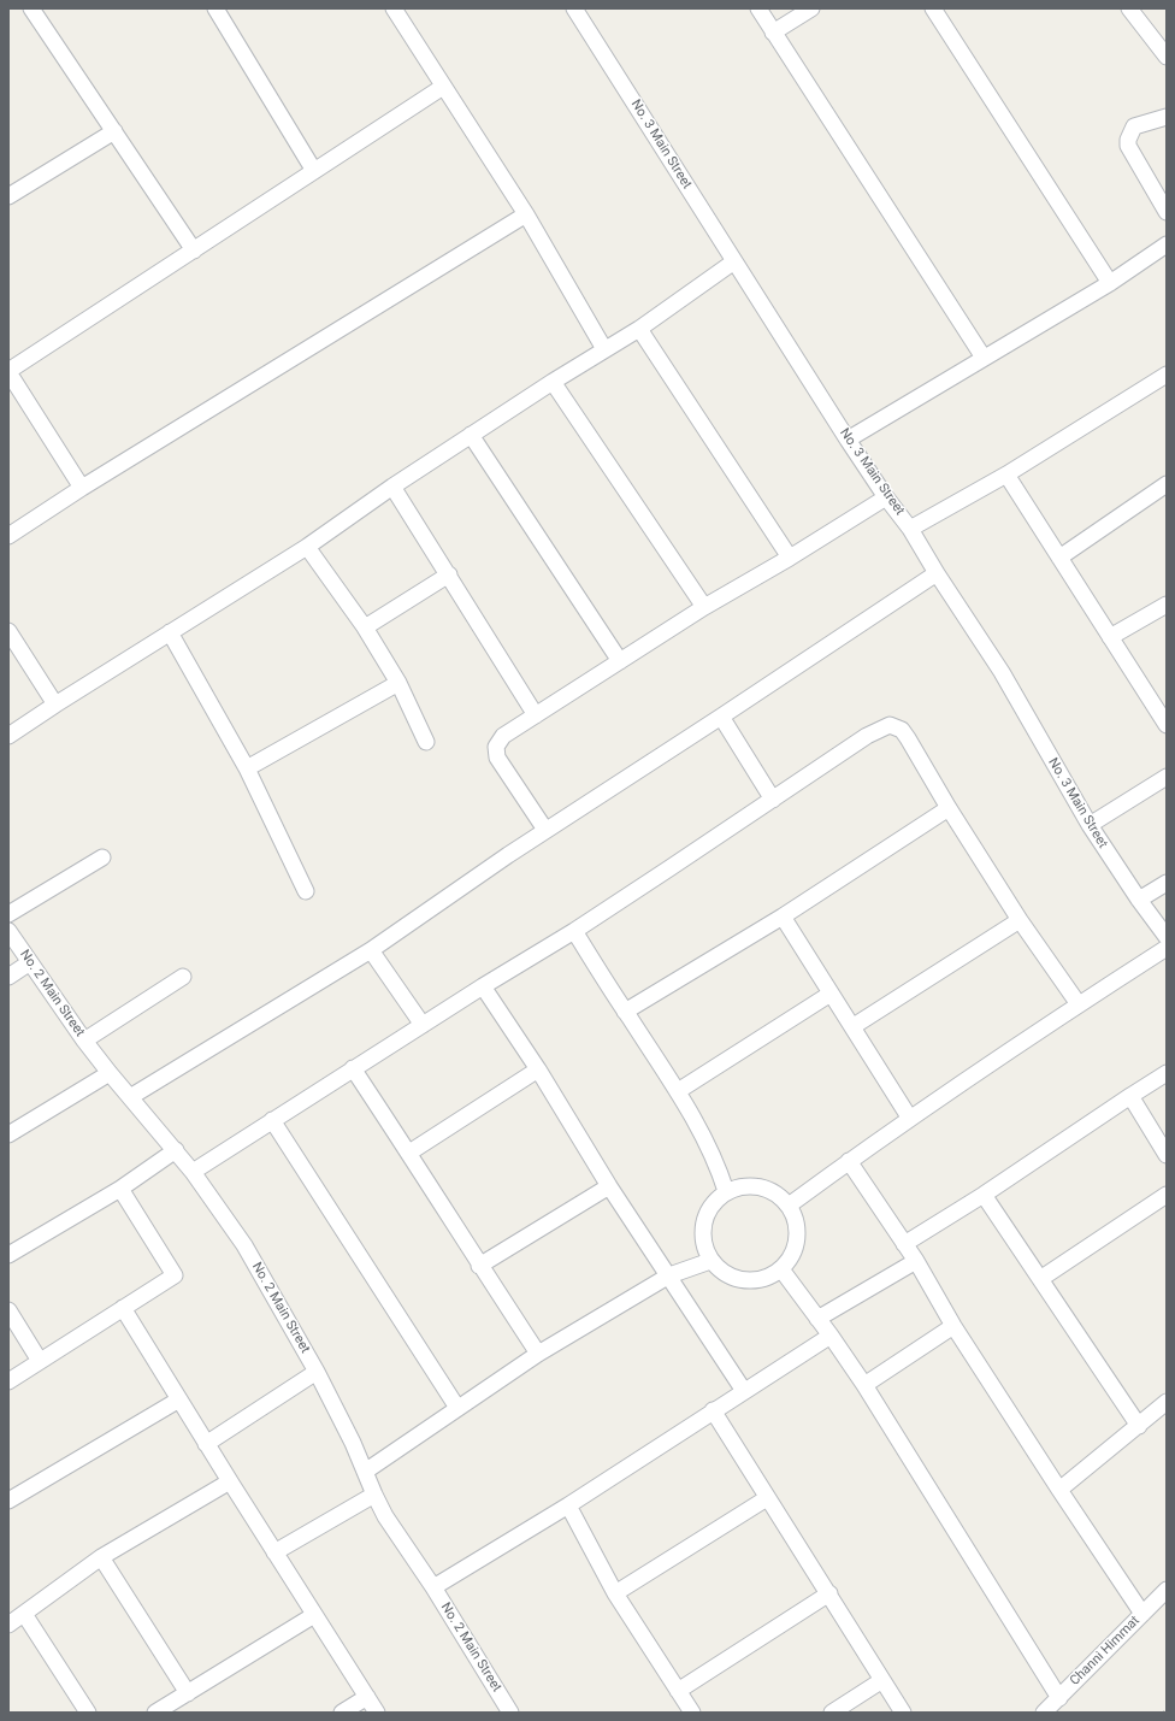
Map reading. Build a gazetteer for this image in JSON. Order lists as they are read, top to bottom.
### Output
{
  "streets": {
    "street": ["No. 3 Main Street", "No. 2 Main Street", "Channi Himmat"]
  }
}
